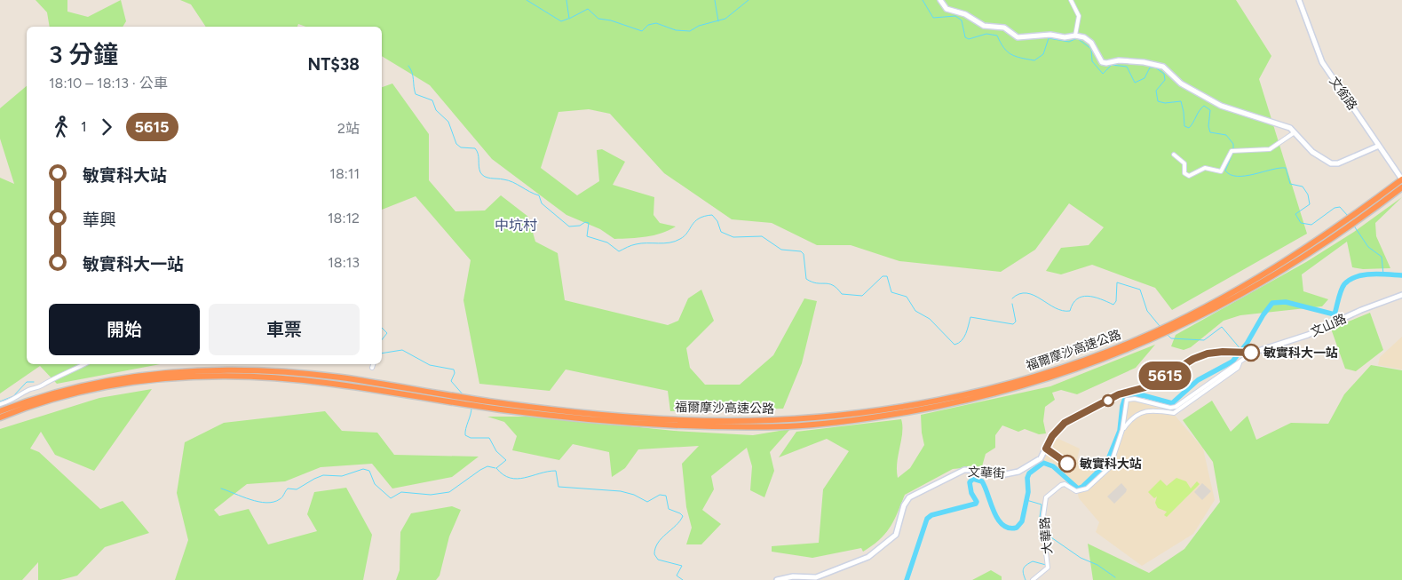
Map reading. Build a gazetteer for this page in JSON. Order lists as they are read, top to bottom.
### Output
{
  "streets": {
    "highway": ["福爾摩沙高速公路"],
    "street": [
      "文銜路",
      "文山路",
      "文華街",
      "大華路"
    ]
  },
  "crossings": [
    ["文銜路", "福爾摩沙高速公路"],
    ["文山路", "文華街"],
    ["文山路", "大華路"],
    ["文華街", "大華路"]
  ],
  "districts": ["中坑村"],
  "places": ["敏實科大一站", "敏實科大站"],
  "lines": ["bus line 5615"],
  "page": {
    "on_map": "5615",
    "heading": ["3 分鐘", "18:10 – 18:13 · 公車", "NT$38"],
    "legs": ["1", "5615", "2站"],
    "list": [
      {
        "name": "敏實科大站",
        "value": "18:11"
      },
      {
        "name": "華興",
        "value": "18:12"
      },
      {
        "name": "敏實科大一站",
        "value": "18:13"
      }
    ],
    "buttons": ["開始", "車票"]
  }
}
